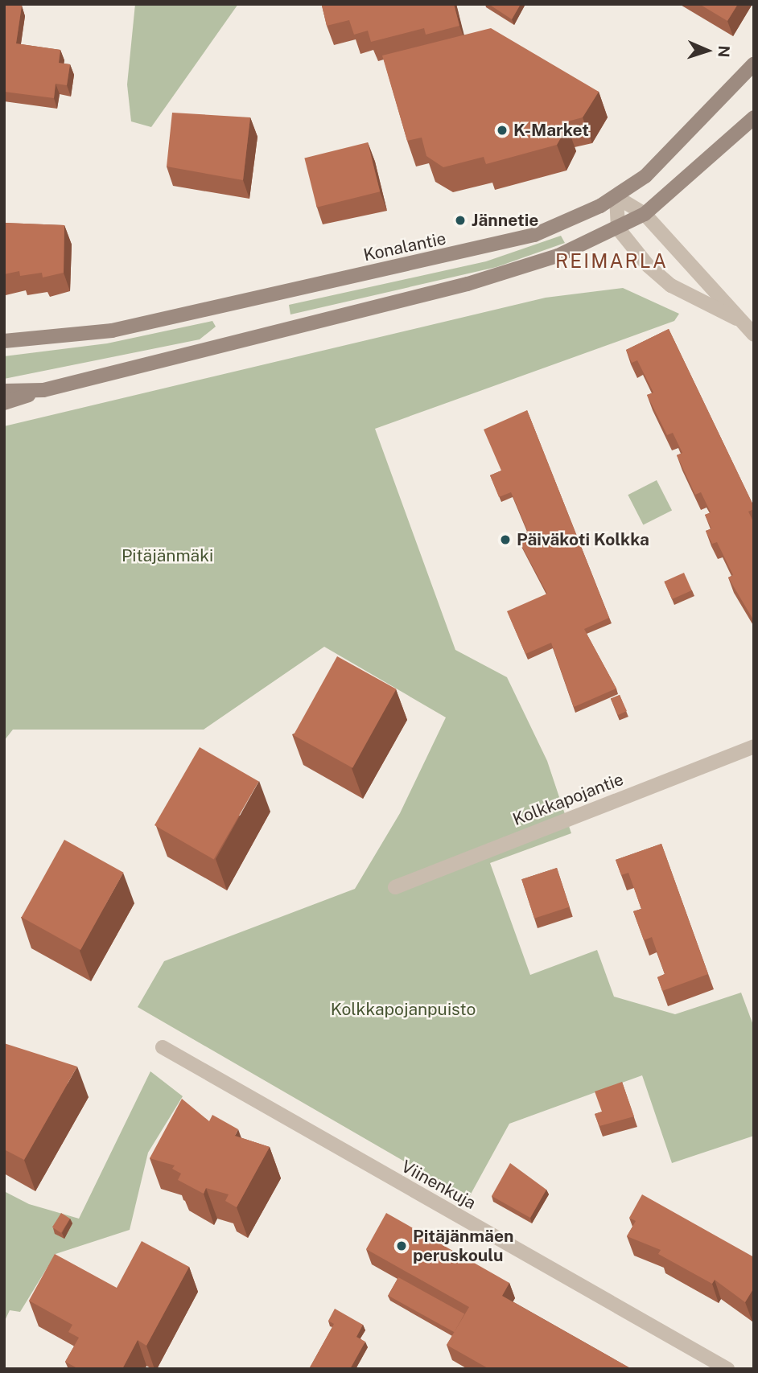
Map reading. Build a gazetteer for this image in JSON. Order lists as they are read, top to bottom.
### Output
{
  "streets": {
    "main road": ["Konalantie"],
    "street": ["Kolkkapojantie", "Viinenkuja"]
  },
  "districts": ["REIMARLA"],
  "parks": ["Pitäjänmäki", "Kolkkapojanpuisto"],
  "places": [
    "K-Market",
    "Jännetie",
    "Päiväkoti Kolkka",
    "Pitäjänmäen peruskoulu"
  ],
  "north": "right"
}
